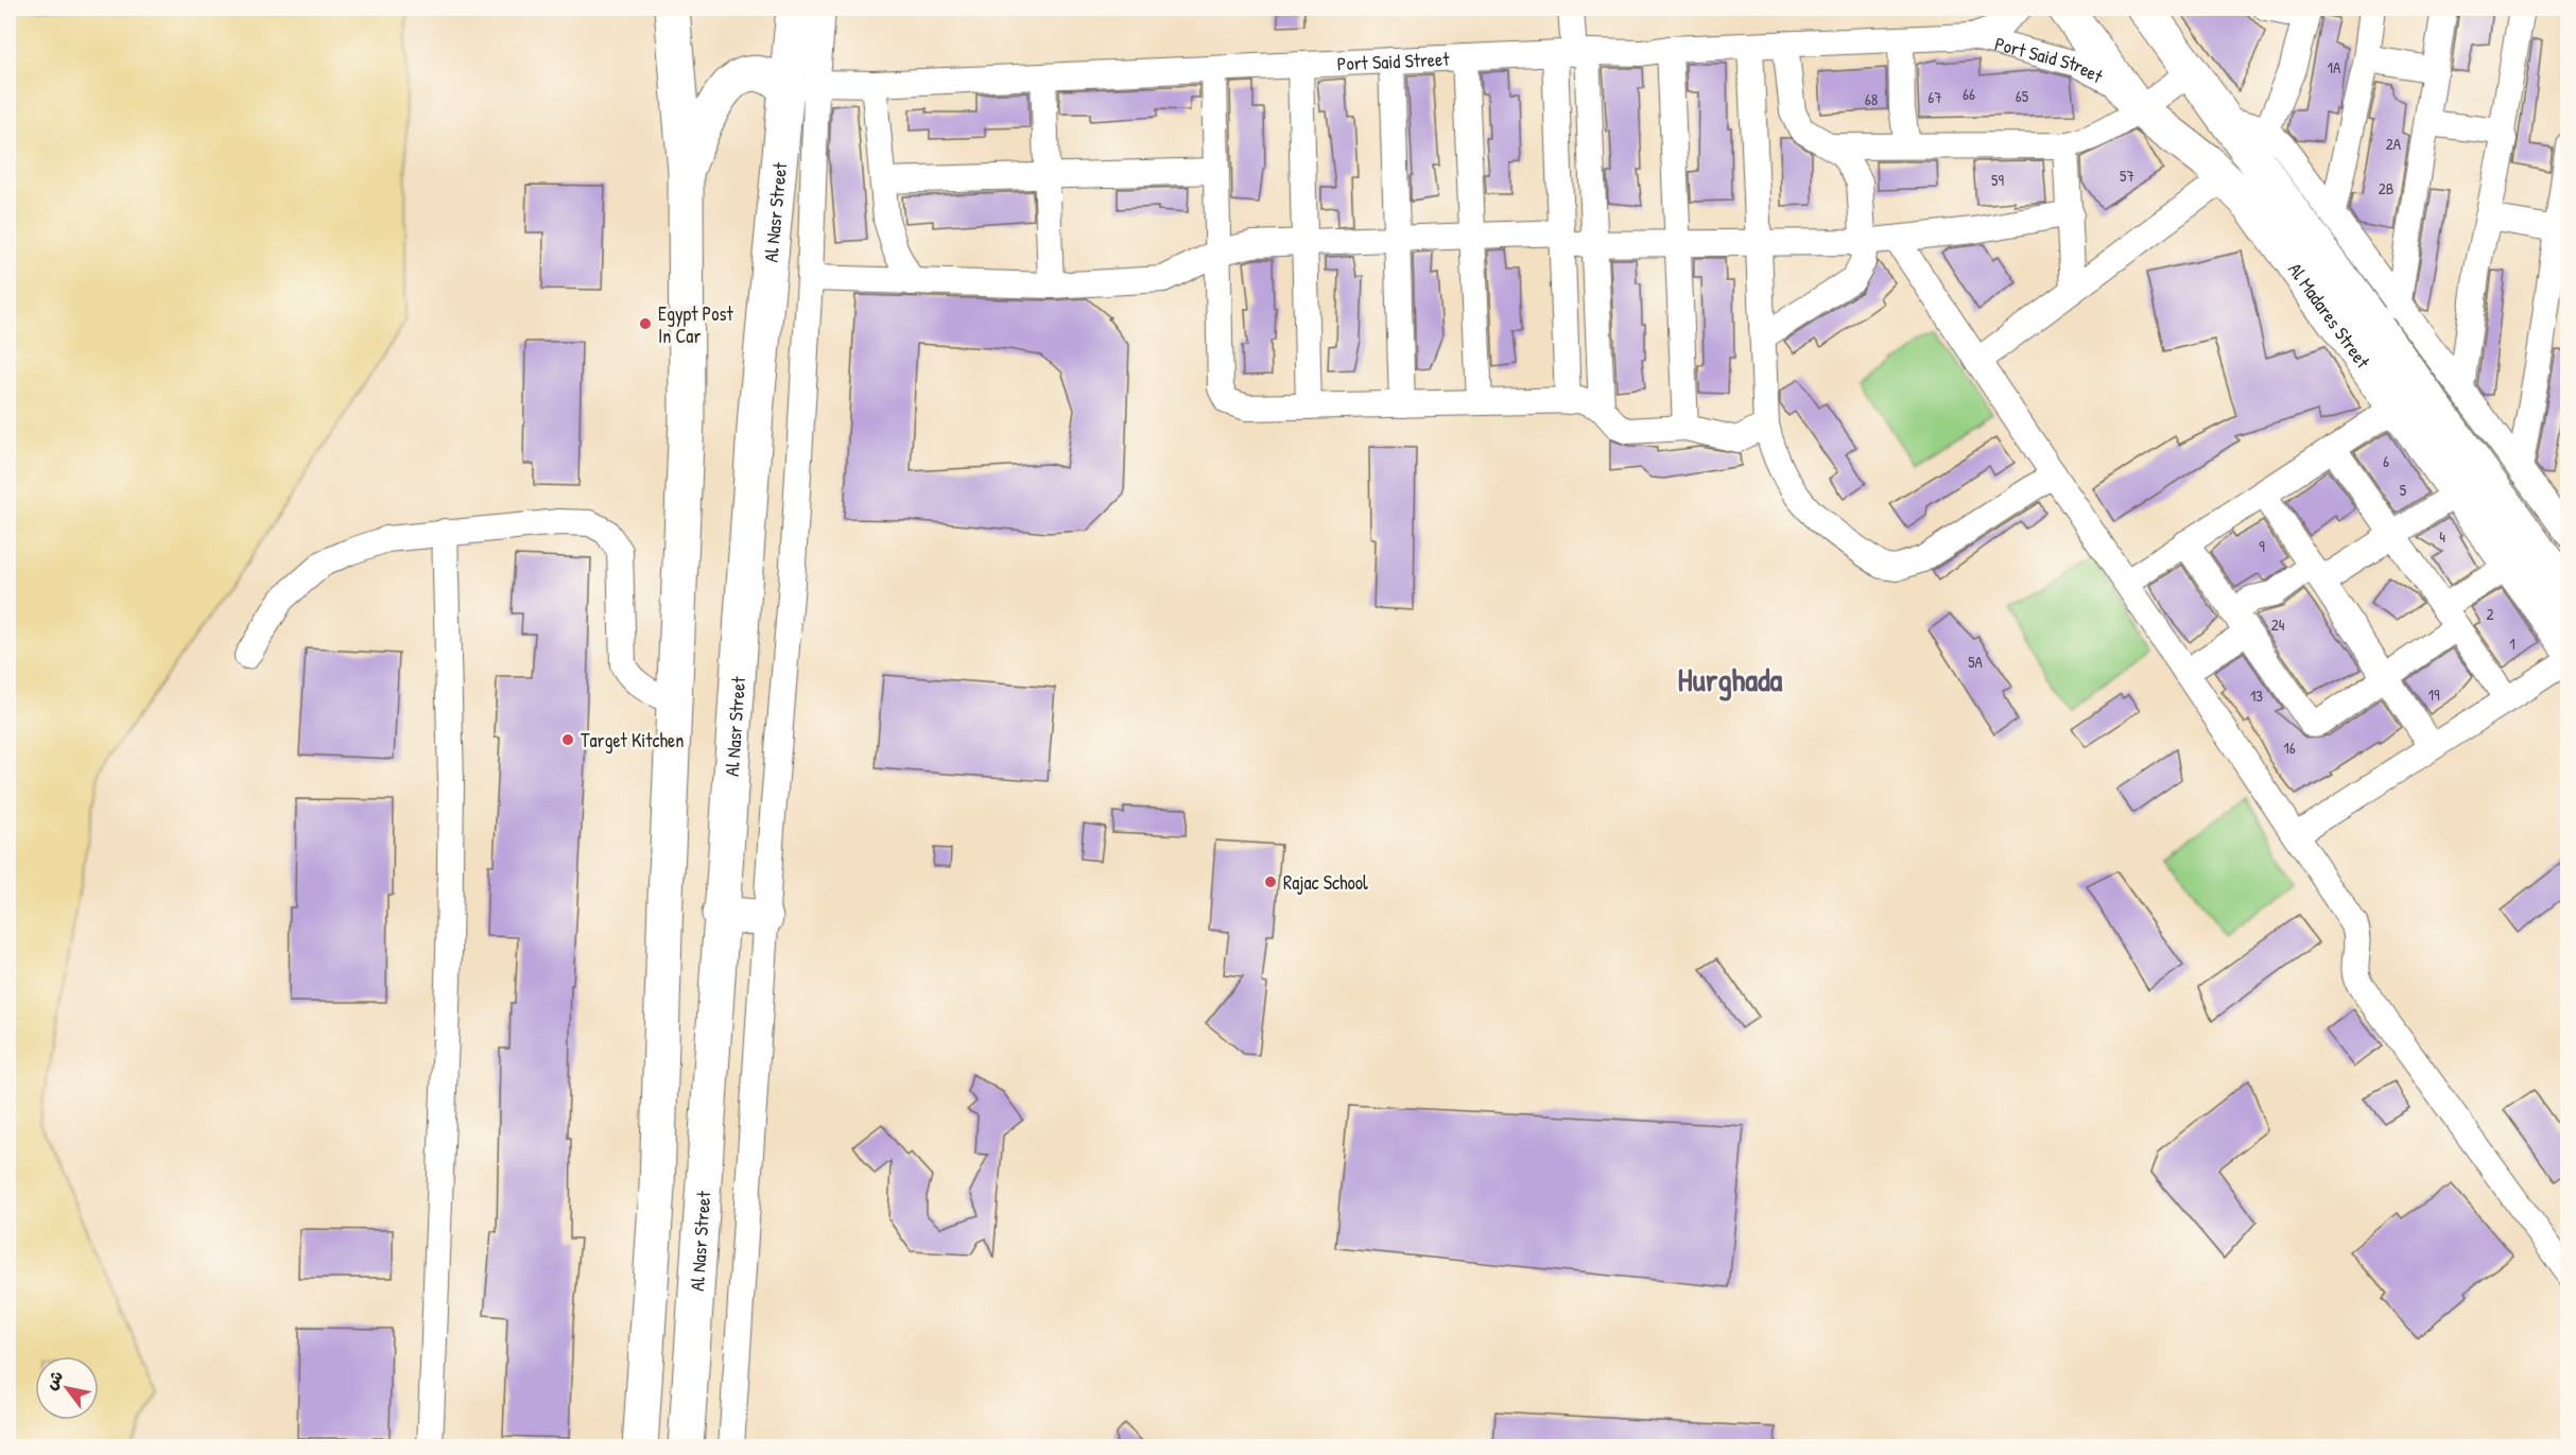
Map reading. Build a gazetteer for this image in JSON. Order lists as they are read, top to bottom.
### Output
{
  "streets": {
    "main road": ["Al Nasr Street", "Al Madares Street"],
    "street": ["Port Said Street"]
  },
  "crossings": [
    ["Port Said Street", "Al Nasr Street"],
    ["Port Said Street", "Al Madares Street"]
  ],
  "districts": ["Hurghada"],
  "places": ["Egypt Post In Car", "Target Kitchen", "Rajac School"],
  "house_numbers": [
    "1A",
    "66",
    "65",
    "67",
    "68",
    "2A",
    "57",
    "59",
    "2B",
    "6",
    "5",
    "4",
    "9",
    "2",
    "24",
    "1",
    "5A",
    "19",
    "13",
    "16"
  ],
  "north": "top left"
}
